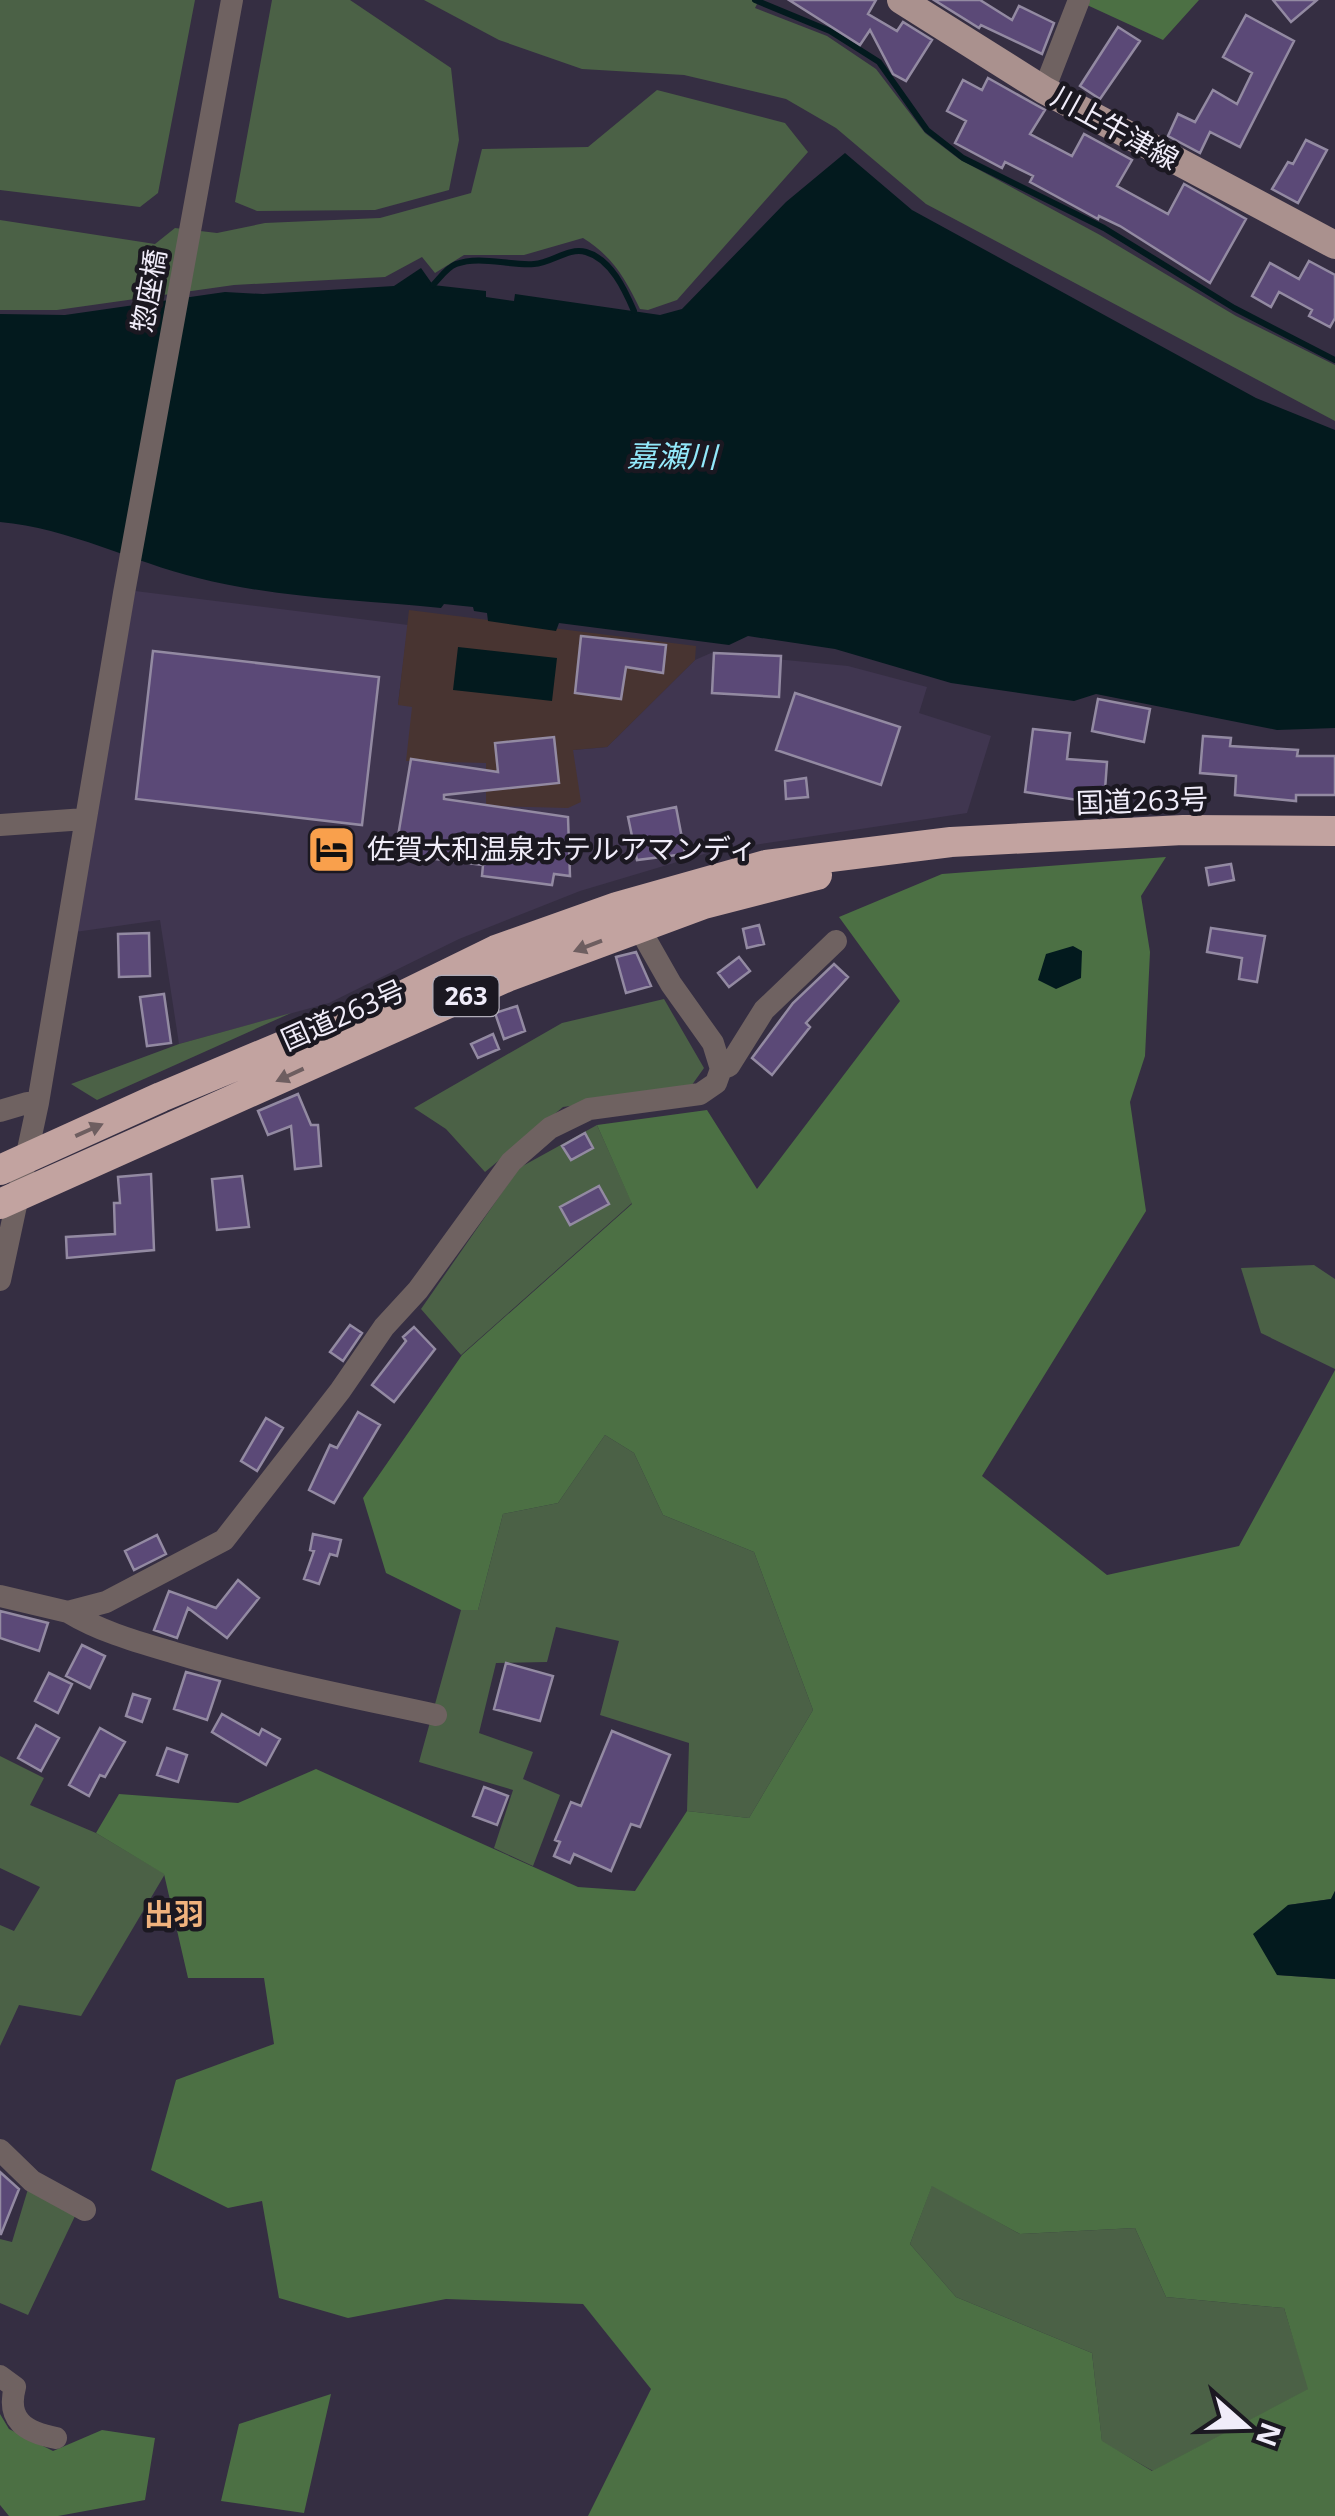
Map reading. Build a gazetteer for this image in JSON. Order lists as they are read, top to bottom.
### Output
{
  "streets": {
    "highway": ["国道263号", "263"],
    "main road": ["川上牛津線"],
    "street": ["惣座橋"]
  },
  "crossings": [
    ["惣座橋", "国道263号"]
  ],
  "districts": ["出羽"],
  "water": ["嘉瀬川"],
  "places": {
    "hotel": ["佐賀大和温泉ホテルアマンディ"]
  },
  "north": "right"
}
